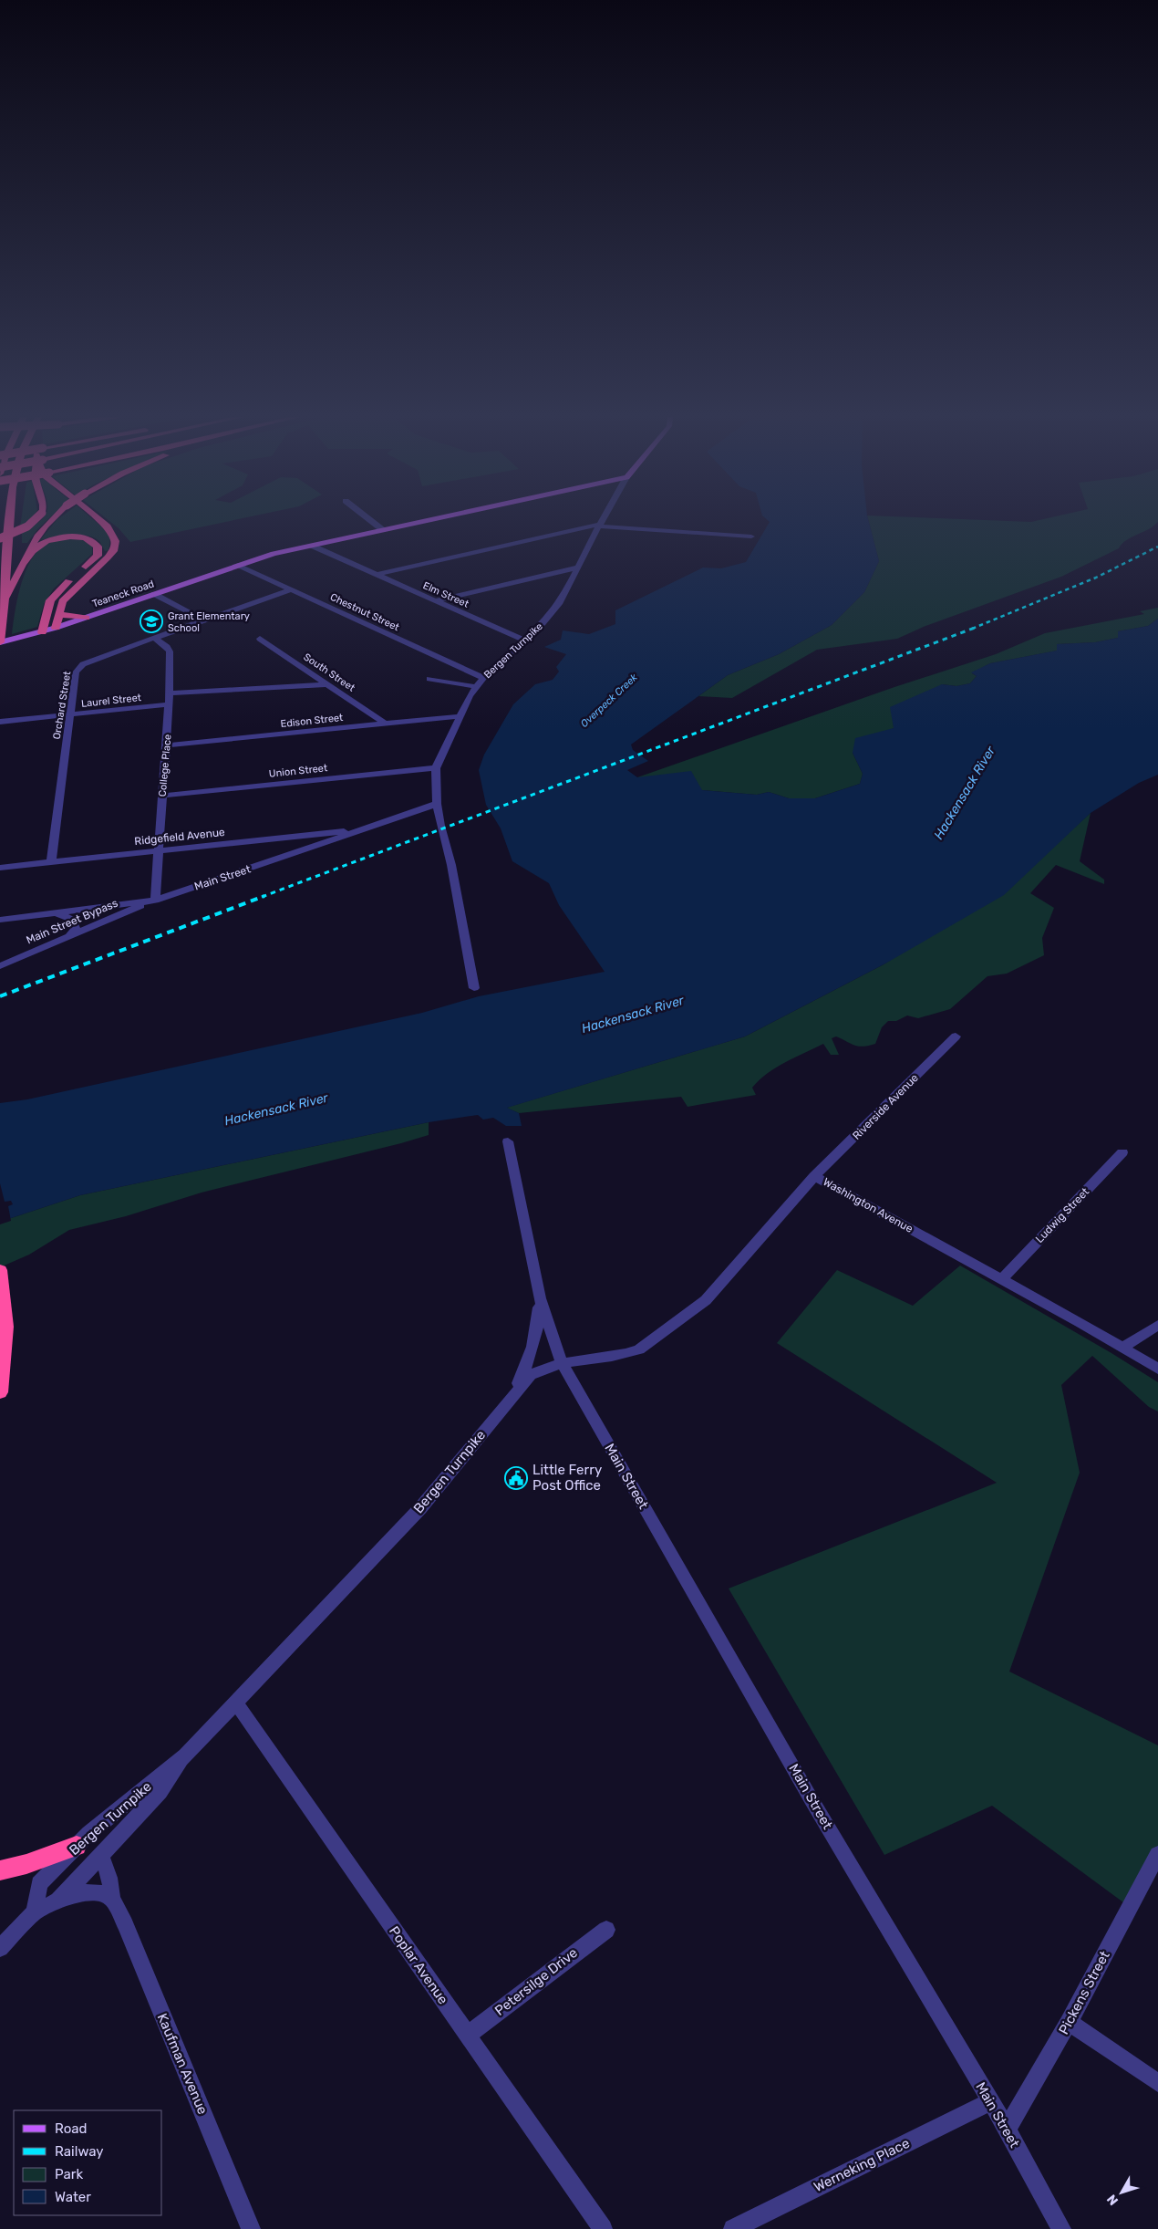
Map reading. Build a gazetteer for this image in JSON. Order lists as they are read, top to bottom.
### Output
{
  "streets": {
    "main road": ["Teaneck Road"],
    "street": [
      "Elm Street",
      "Chestnut Street",
      "Bergen Turnpike",
      "South Street",
      "Laurel Street",
      "Orchard Street",
      "Edison Street",
      "College Place",
      "Union Street",
      "Ridgefield Avenue",
      "Main Street",
      "Main Street Bypass",
      "Riverside Avenue",
      "Washington Avenue",
      "Ludwig Street",
      "Poplar Avenue",
      "Petersilge Drive",
      "Pickens Street",
      "Kaufman Avenue",
      "Werneking Place"
    ]
  },
  "crossings": [
    ["Teaneck Road", "Elm Street"],
    ["Teaneck Road", "Chestnut Street"],
    ["Elm Street", "Bergen Turnpike"],
    ["Chestnut Street", "Bergen Turnpike"],
    ["Chestnut Street", "Orchard Street"],
    ["Bergen Turnpike", "Edison Street"],
    ["Bergen Turnpike", "Union Street"],
    ["Bergen Turnpike", "Main Street"],
    ["Bergen Turnpike", "Washington Avenue"],
    ["Bergen Turnpike", "Poplar Avenue"],
    ["Bergen Turnpike", "Kaufman Avenue"],
    ["South Street", "Edison Street"],
    ["Laurel Street", "Orchard Street"],
    ["Laurel Street", "College Place"],
    ["Orchard Street", "College Place"],
    ["Orchard Street", "Ridgefield Avenue"],
    ["Edison Street", "College Place"],
    ["College Place", "Union Street"],
    ["College Place", "Ridgefield Avenue"],
    ["College Place", "Main Street"],
    ["College Place", "Main Street Bypass"],
    ["Ridgefield Avenue", "Main Street"],
    ["Main Street", "Main Street Bypass"],
    ["Main Street", "Washington Avenue"],
    ["Main Street", "Pickens Street"],
    ["Main Street", "Werneking Place"],
    ["Riverside Avenue", "Washington Avenue"],
    ["Washington Avenue", "Ludwig Street"],
    ["Poplar Avenue", "Petersilge Drive"]
  ],
  "water": ["Overpeck Creek", "Hackensack River"],
  "places": {
    "school or university": ["Grant Elementary School"],
    "public building": ["Little Ferry Post Office"]
  },
  "legend": [
    "Road",
    "Railway",
    "Park",
    "Water"
  ],
  "north": "bottom left"
}
